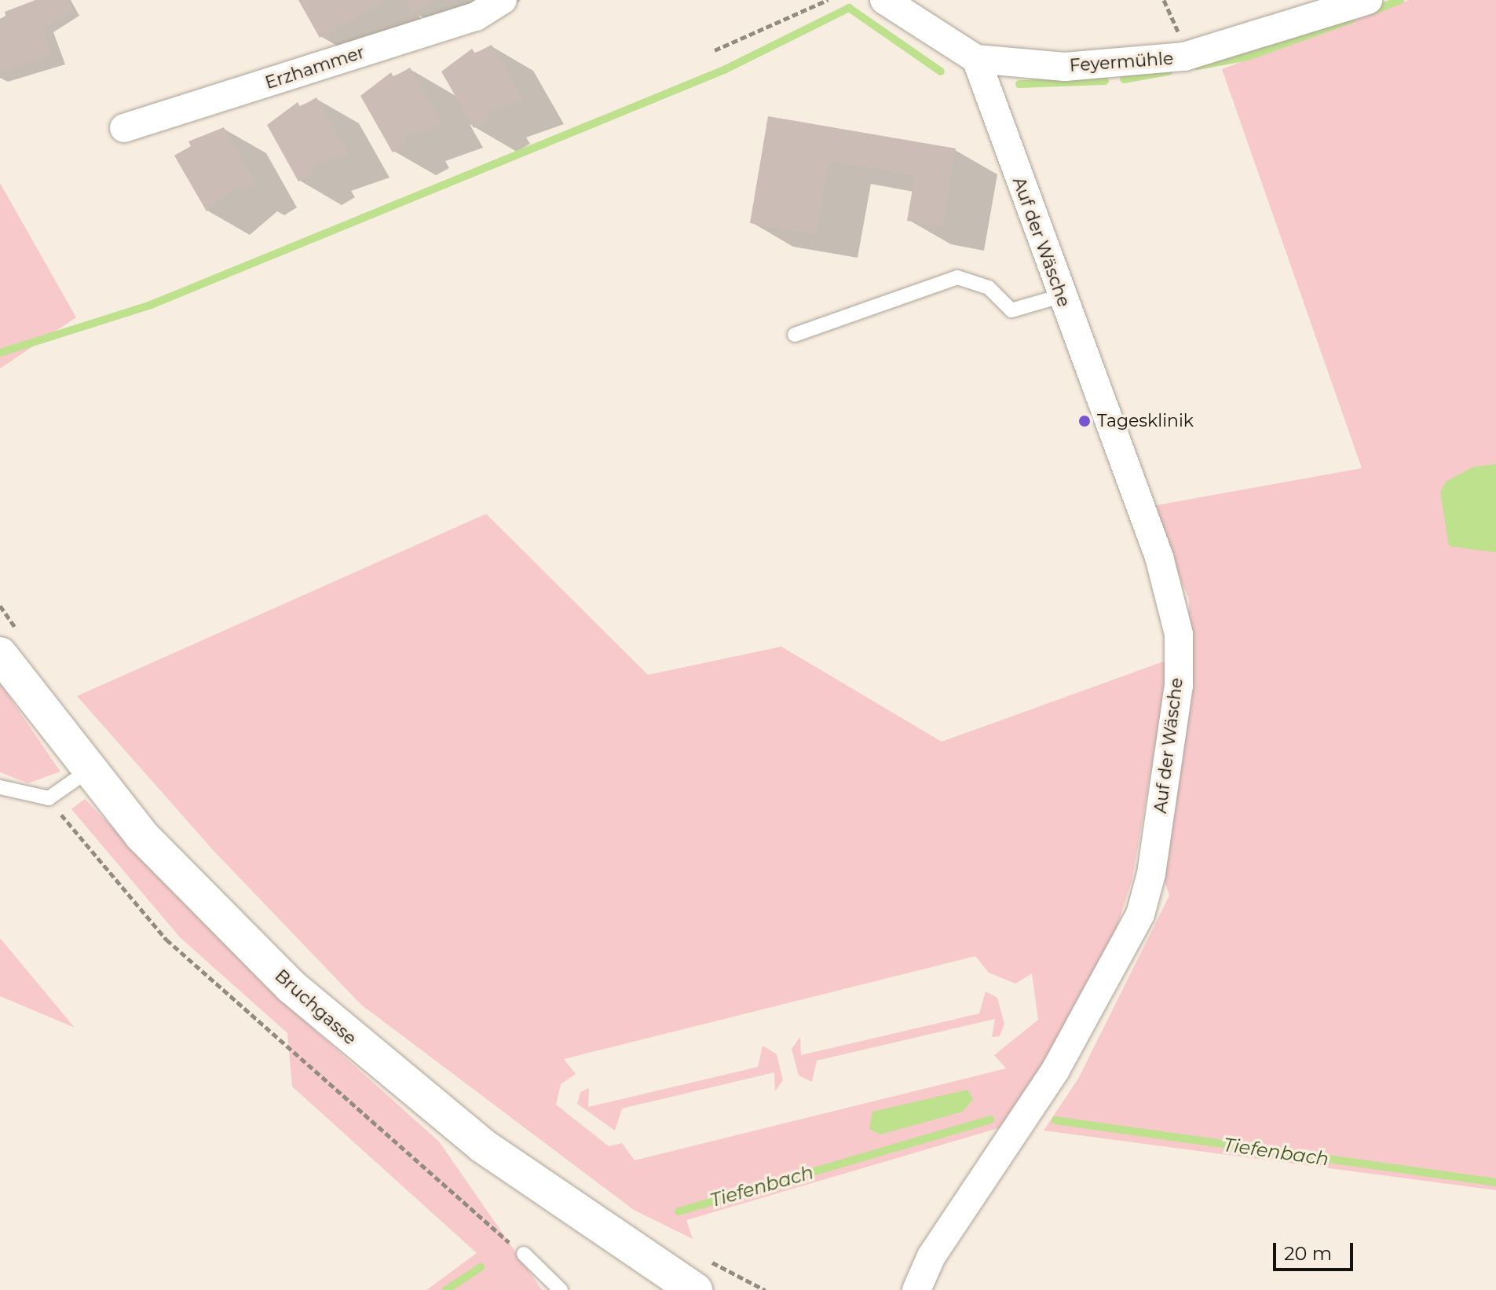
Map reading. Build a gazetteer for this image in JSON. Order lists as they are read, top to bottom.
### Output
{
  "streets": {
    "main road": ["Bruchgasse"],
    "street": ["Feyermühle", "Erzhammer", "Auf der Wäsche"]
  },
  "crossings": [
    ["Feyermühle", "Auf der Wäsche"]
  ],
  "water": ["Tiefenbach"],
  "places": ["Tagesklinik"],
  "scale_bar": "20 m"
}
